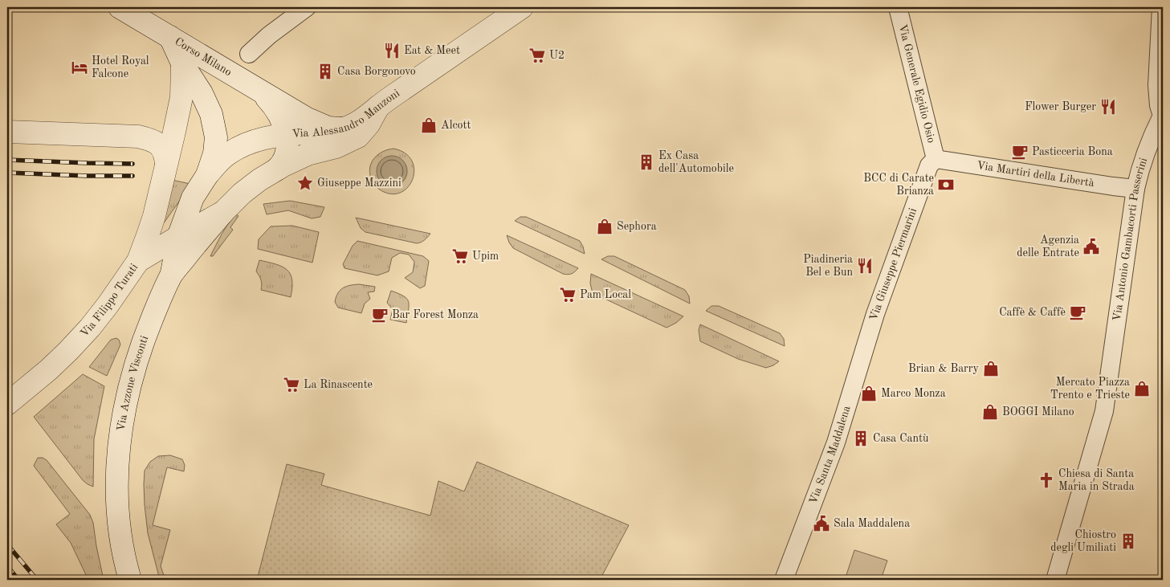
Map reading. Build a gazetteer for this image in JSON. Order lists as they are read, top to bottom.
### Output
{
  "streets": {
    "street": [
      "Corso Milano",
      "Via Generale Egidio Osio",
      "Via Alessandro Manzoni",
      "Via Martiri della Libertà",
      "Via Antonio Gambacorti Passerini",
      "Via Giuseppe Piermarini",
      "Via Filippo Turati",
      "Via Azzone Visconti",
      "Via Santa Maddalena"
    ]
  },
  "crossings": [
    ["Corso Milano", "Via Alessandro Manzoni"],
    ["Via Generale Egidio Osio", "Via Martiri della Libertà"],
    ["Via Generale Egidio Osio", "Via Giuseppe Piermarini"],
    ["Via Martiri della Libertà", "Via Antonio Gambacorti Passerini"],
    ["Via Martiri della Libertà", "Via Giuseppe Piermarini"],
    ["Via Giuseppe Piermarini", "Via Santa Maddalena"],
    ["Via Filippo Turati", "Via Azzone Visconti"]
  ],
  "places": {
    "restaurant": ["Eat & Meet", "Flower Burger", "Piadineria Bel e Bun"],
    "supermarket": [
      "U2",
      "Upim",
      "Pam Local",
      "La Rinascente"
    ],
    "hotel": ["Hotel Royal Falcone"],
    "building": [
      "Casa Borgonovo",
      "Ex Casa dell'Automobile",
      "Casa Cantù",
      "Chiostro degli Umiliati"
    ],
    "shop": [
      "Alcott",
      "Sephora",
      "Brian & Barry",
      "Mercato Piazza Trento e Trieste",
      "Marco Monza",
      "BOGGI Milano"
    ],
    "cafe": ["Pasticceria Bona", "Caffè & Caffè", "Bar Forest Monza"],
    "place": ["Giuseppe Mazzini"],
    "bank": ["BCC di Carate Brianza"],
    "public building": ["Agenzia delle Entrate", "Sala Maddalena"],
    "church": ["Chiesa di Santa Maria in Strada"]
  }
}
